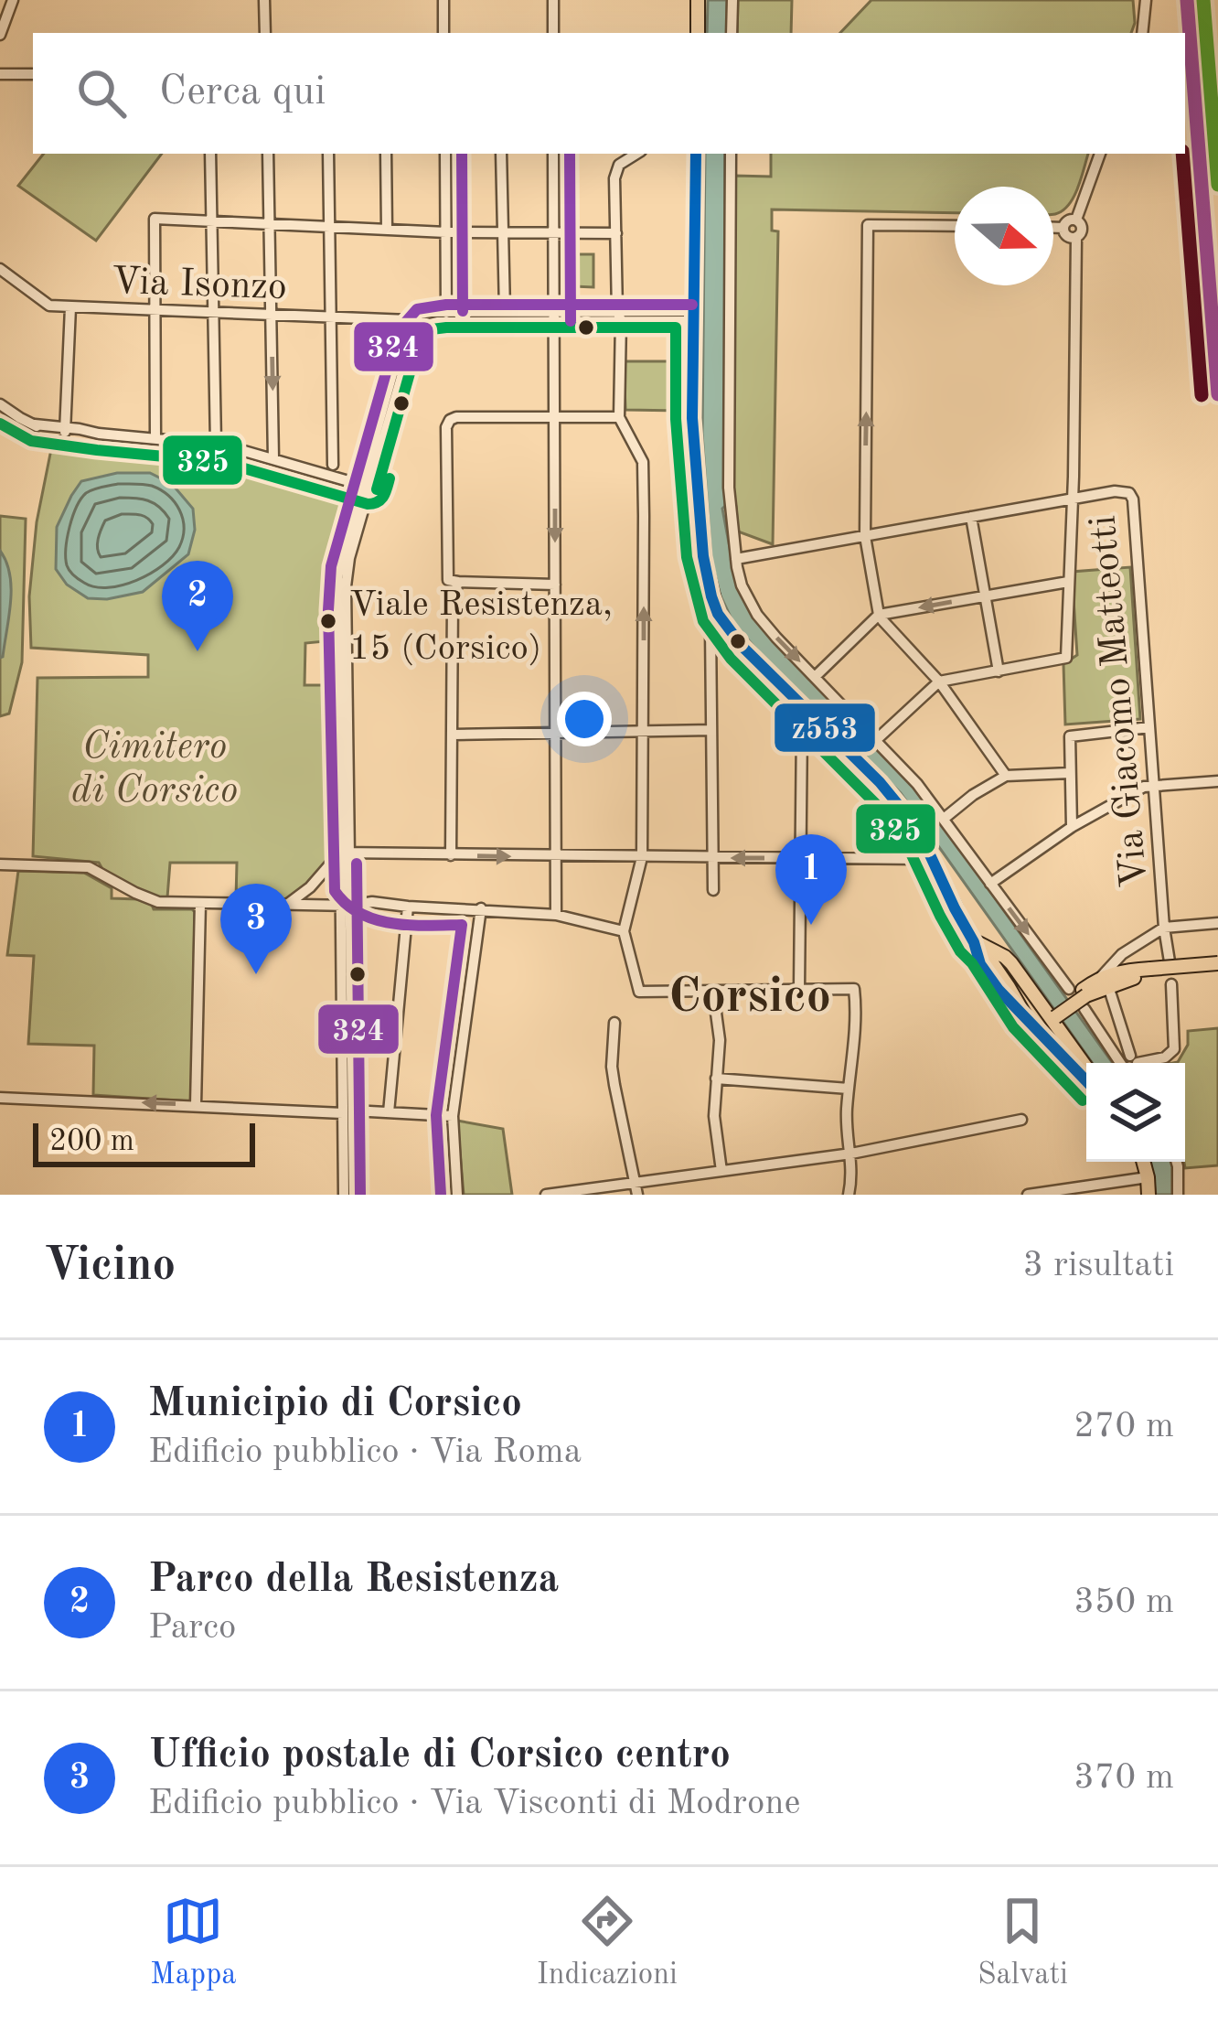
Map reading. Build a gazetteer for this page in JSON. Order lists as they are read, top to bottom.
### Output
{
  "streets": {
    "street": ["Via Isonzo", "Via Giacomo Matteotti"]
  },
  "districts": ["Corsico"],
  "parks": ["Cimitero di Corsico"],
  "places": ["Viale Resistenza, 15 (Corsico)"],
  "lines": ["transit line z553", "transit line 324", "transit line 325"],
  "scale_bar": "200 m",
  "north": "right",
  "page": {
    "search": "Cerca qui",
    "pins": ["2", "1", "3"],
    "scale": "200 m",
    "heading": ["Vicino", "3 risultati"],
    "list": [
      {
        "mark": "1",
        "name": "Municipio di Corsico",
        "note": "Edificio pubblico · Via Roma",
        "value": "270 m"
      },
      {
        "mark": "2",
        "name": "Parco della Resistenza",
        "note": "Parco",
        "value": "350 m"
      },
      {
        "mark": "3",
        "name": "Ufficio postale di Corsico centro",
        "note": "Edificio pubblico · Via Visconti di Modrone",
        "value": "370 m"
      }
    ],
    "nav": ["Mappa", "Indicazioni", "Salvati"]
  }
}
